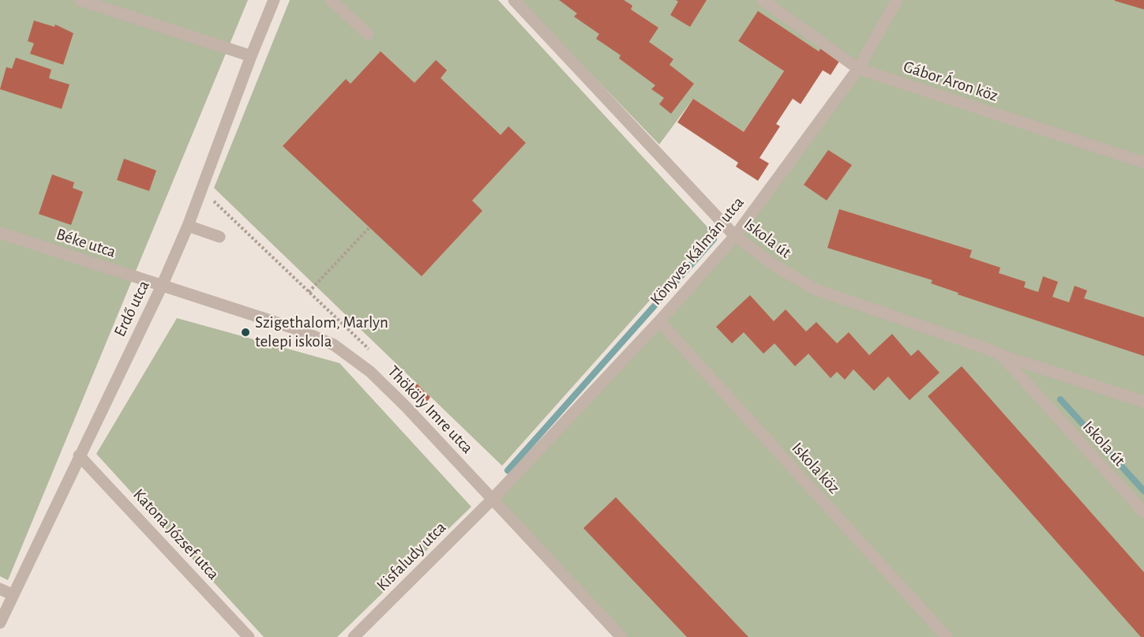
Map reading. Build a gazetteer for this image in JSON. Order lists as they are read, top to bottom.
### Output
{
  "streets": {
    "street": [
      "Gábor Áron köz",
      "Iskola út",
      "Béke utca",
      "Könyves Kálmán utca",
      "Erdő utca",
      "Thököly Imre utca",
      "Iskola köz",
      "Katona József utca",
      "Kisfaludy utca"
    ]
  },
  "crossings": [
    ["Gábor Áron köz", "Könyves Kálmán utca"],
    ["Iskola út", "Könyves Kálmán utca"],
    ["Béke utca", "Erdő utca"],
    ["Béke utca", "Thököly Imre utca"],
    ["Könyves Kálmán utca", "Thököly Imre utca"],
    ["Könyves Kálmán utca", "Iskola köz"],
    ["Könyves Kálmán utca", "Kisfaludy utca"],
    ["Erdő utca", "Thököly Imre utca"],
    ["Erdő utca", "Katona József utca"],
    ["Thököly Imre utca", "Kisfaludy utca"]
  ],
  "places": ["Szigethalom, Marlyn telepi iskola"]
}
